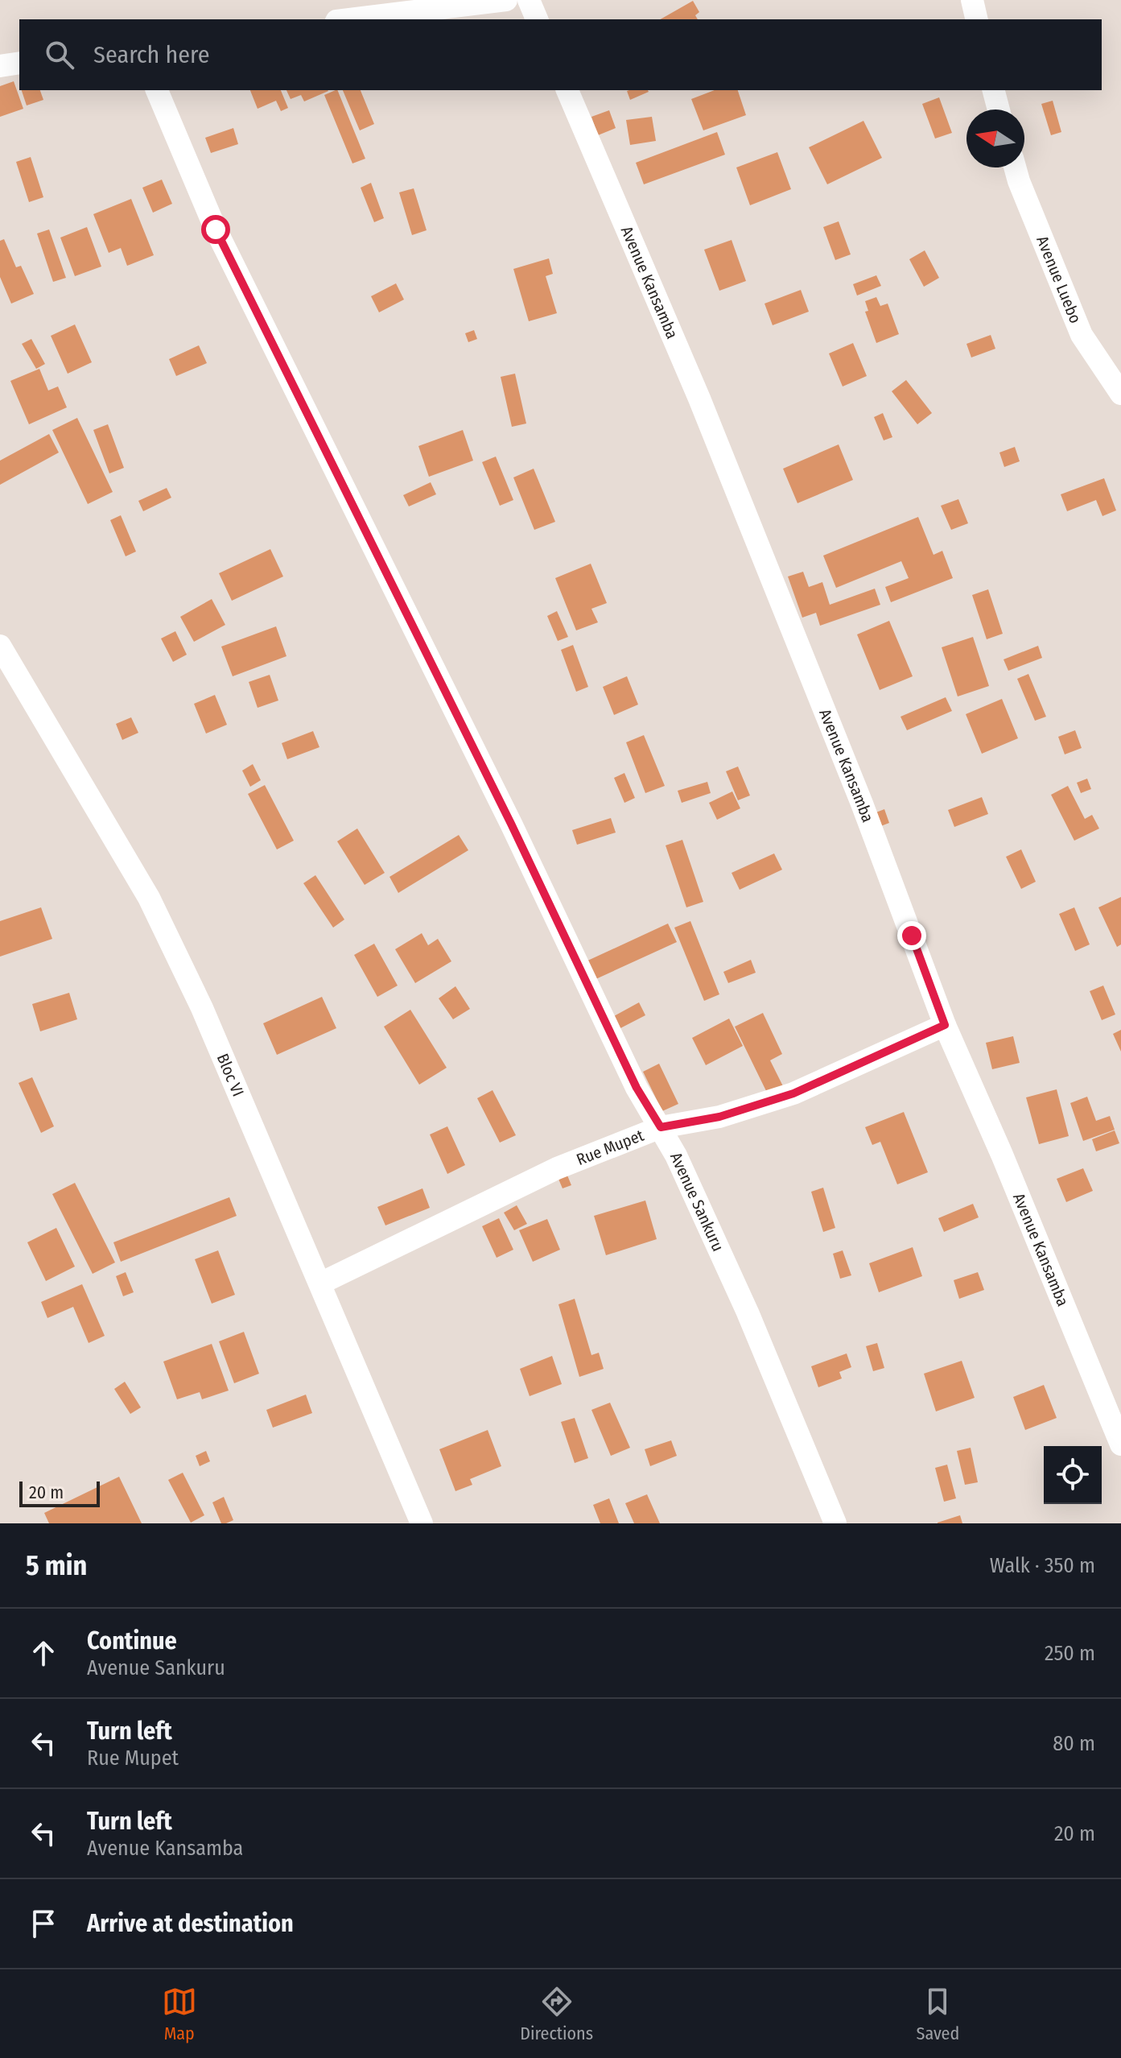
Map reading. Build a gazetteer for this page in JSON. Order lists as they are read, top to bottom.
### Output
{
  "streets": {
    "street": [
      "Avenue Luebo",
      "Avenue Kansamba",
      "Bloc VI",
      "Rue Mupet",
      "Avenue Sankuru"
    ]
  },
  "crossings": [
    ["Avenue Kansamba", "Rue Mupet"],
    ["Bloc VI", "Rue Mupet"],
    ["Rue Mupet", "Avenue Sankuru"]
  ],
  "scale_bar": "20 m",
  "north": "left",
  "page": {
    "search": "Search here",
    "scale": "20 m",
    "heading": ["5 min", "Walk · 350 m"],
    "list": [
      ["Continue", "Avenue Sankuru", "250 m"],
      ["Turn left", "Rue Mupet", "80 m"],
      ["Turn left", "Avenue Kansamba", "20 m"],
      "Arrive at destination"
    ],
    "nav": ["Map", "Directions", "Saved"]
  }
}
